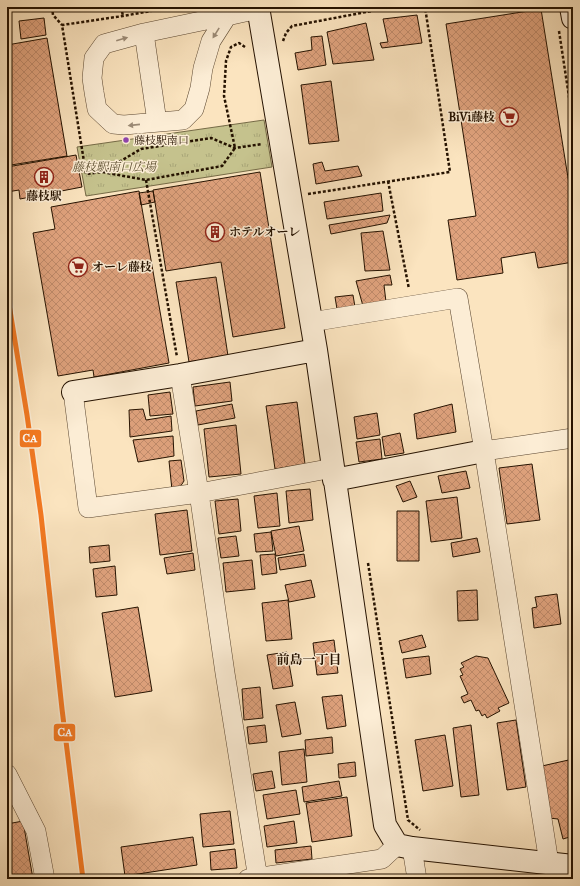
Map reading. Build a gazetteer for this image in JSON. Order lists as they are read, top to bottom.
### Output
{
  "districts": ["前島一丁目"],
  "parks": ["藤枝駅南口広場"],
  "places": {
    "supermarket": ["BiVi藤枝", "オーレ藤枝"],
    "other": ["藤枝駅南口"],
    "building": ["藤枝駅", "ホテルオーレ"]
  },
  "lines": ["transit line CA"]
}
